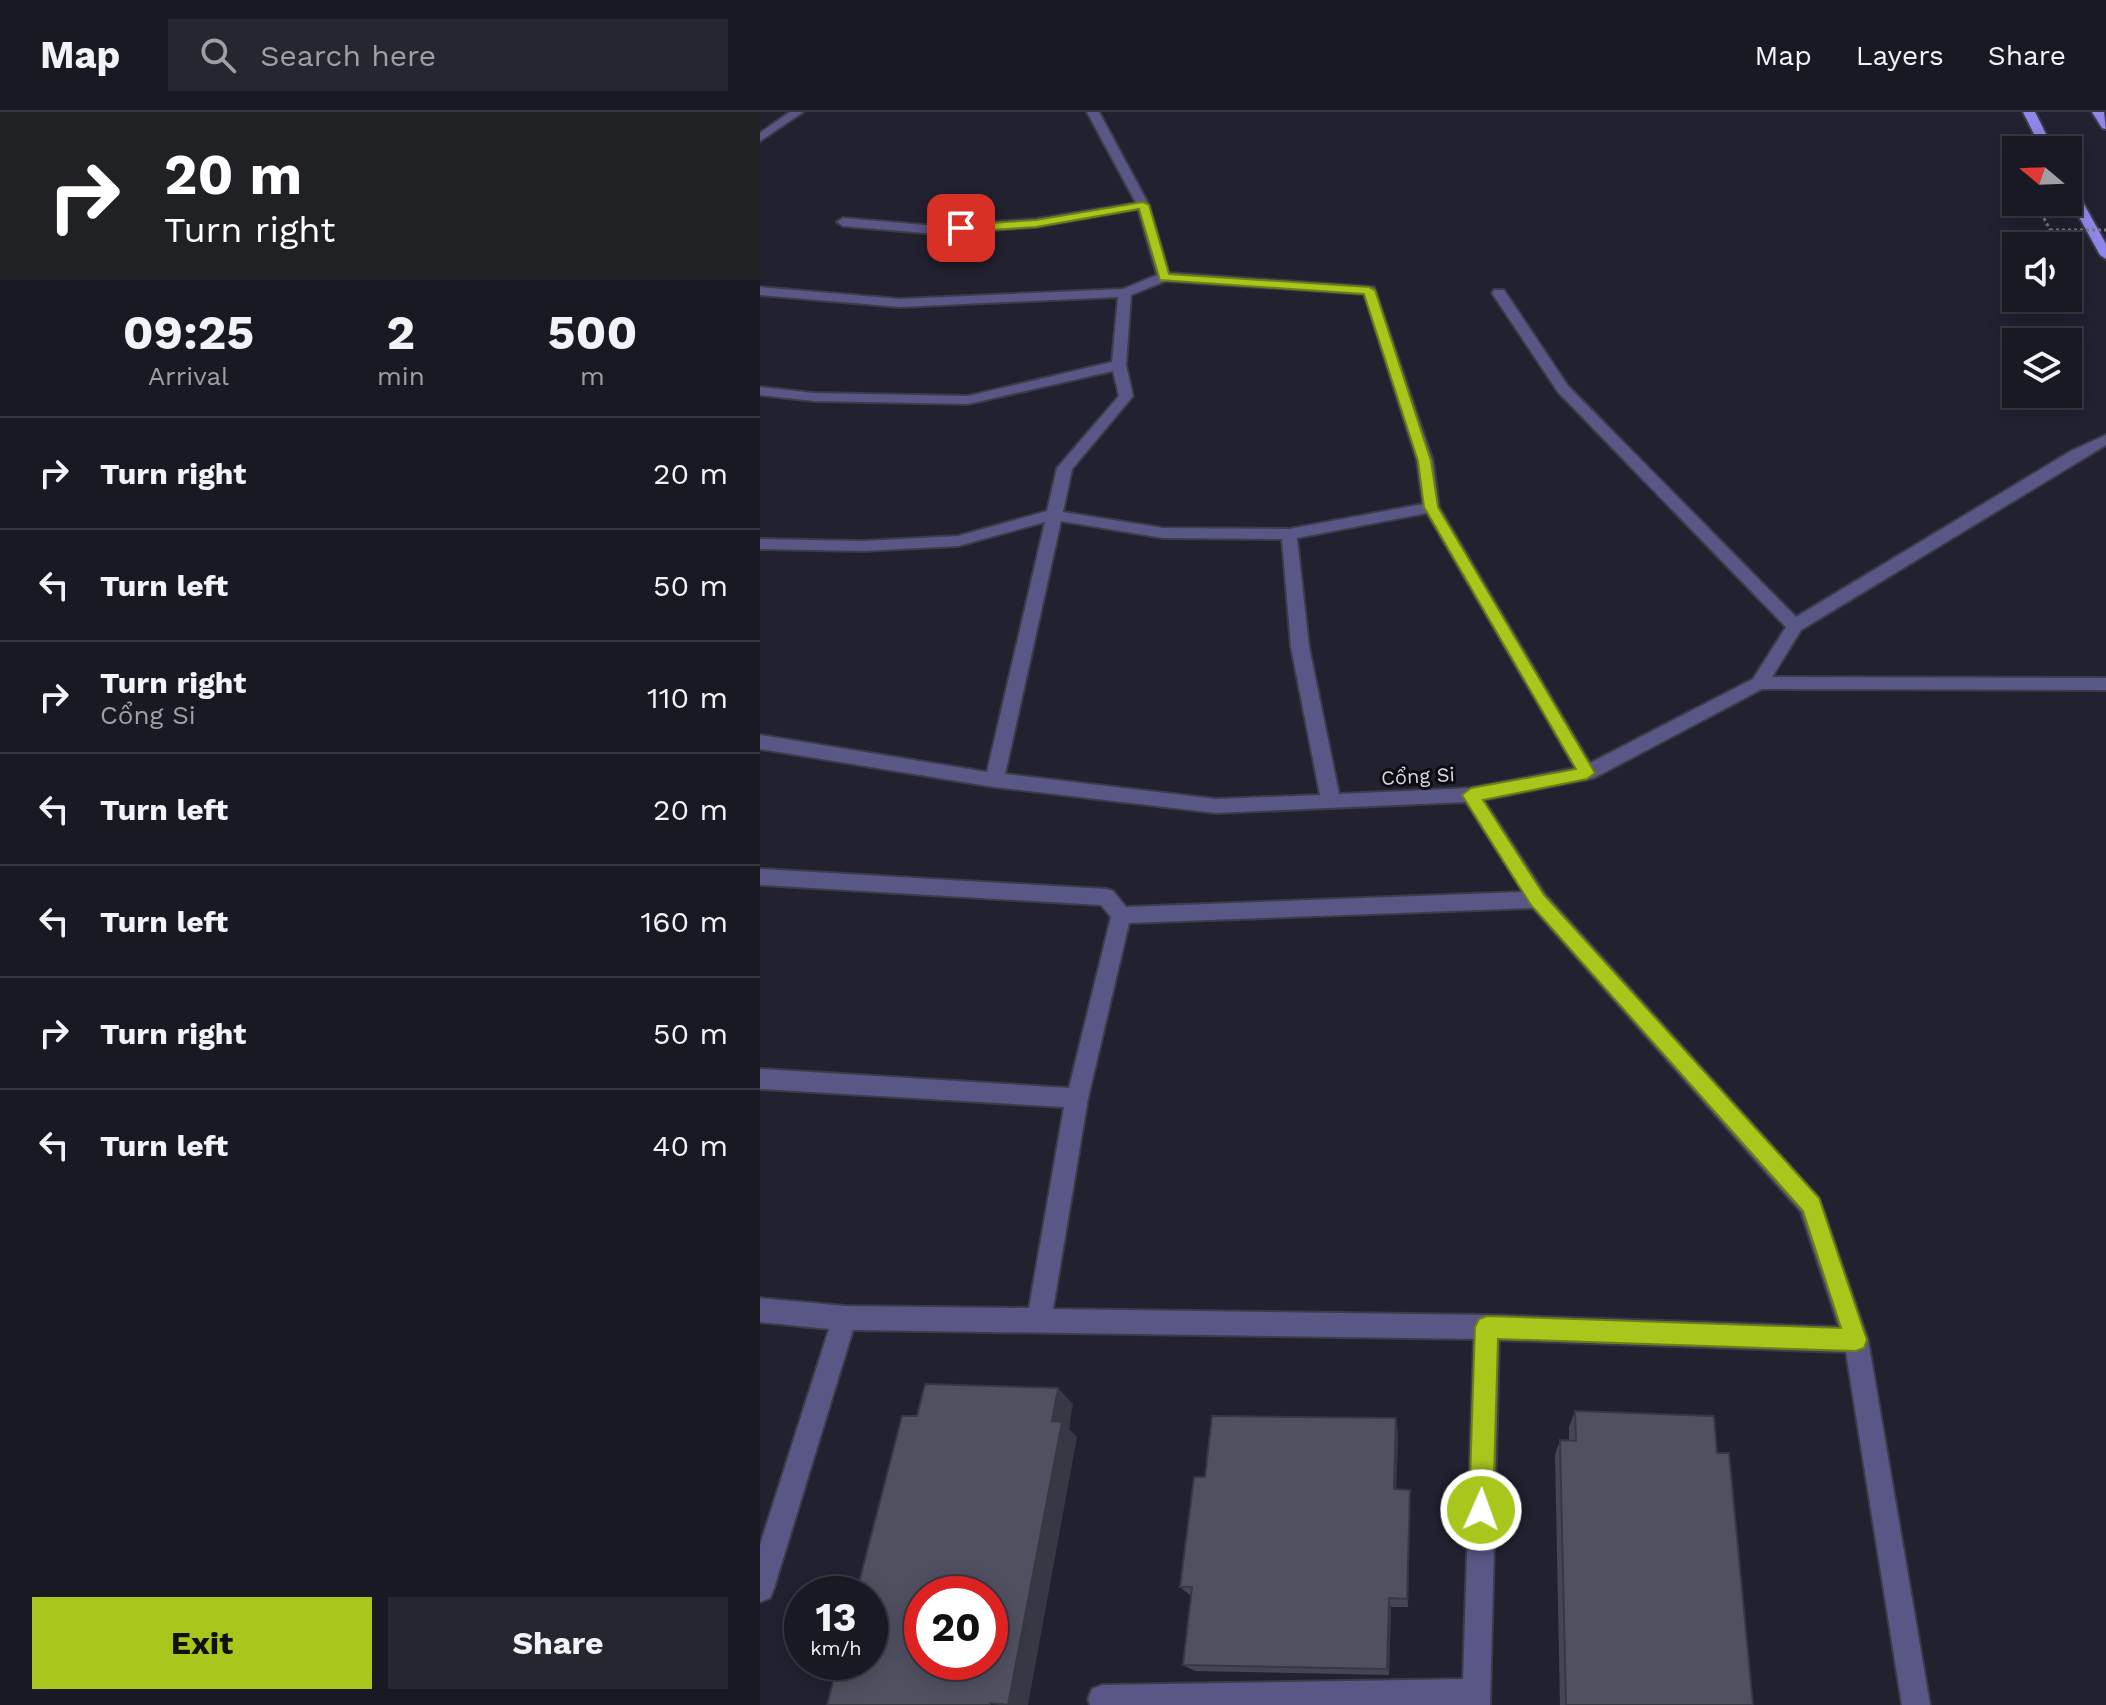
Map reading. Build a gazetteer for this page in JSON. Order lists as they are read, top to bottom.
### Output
{
  "streets": {
    "street": ["Cổng Si"]
  },
  "north": "left",
  "page": {
    "header": "Map",
    "search": "Search here",
    "nav": ["Map", "Layers", "Share"],
    "turn": ["20 m", "Turn right"],
    "eta": [
      "09:25",
      "Arrival",
      "2",
      "min",
      "500",
      "m"
    ],
    "list": [
      {
        "name": "Turn right",
        "value": "20 m"
      },
      {
        "name": "Turn left",
        "value": "50 m"
      },
      {
        "name": "Turn right",
        "note": "Cổng Si",
        "value": "110 m"
      },
      {
        "name": "Turn left",
        "value": "20 m"
      },
      {
        "name": "Turn left",
        "value": "160 m"
      },
      {
        "name": "Turn right",
        "value": "50 m"
      },
      {
        "name": "Turn left",
        "value": "40 m"
      }
    ],
    "speed": "13 km/h",
    "limit": "20",
    "buttons": ["Exit", "Share"]
  }
}
